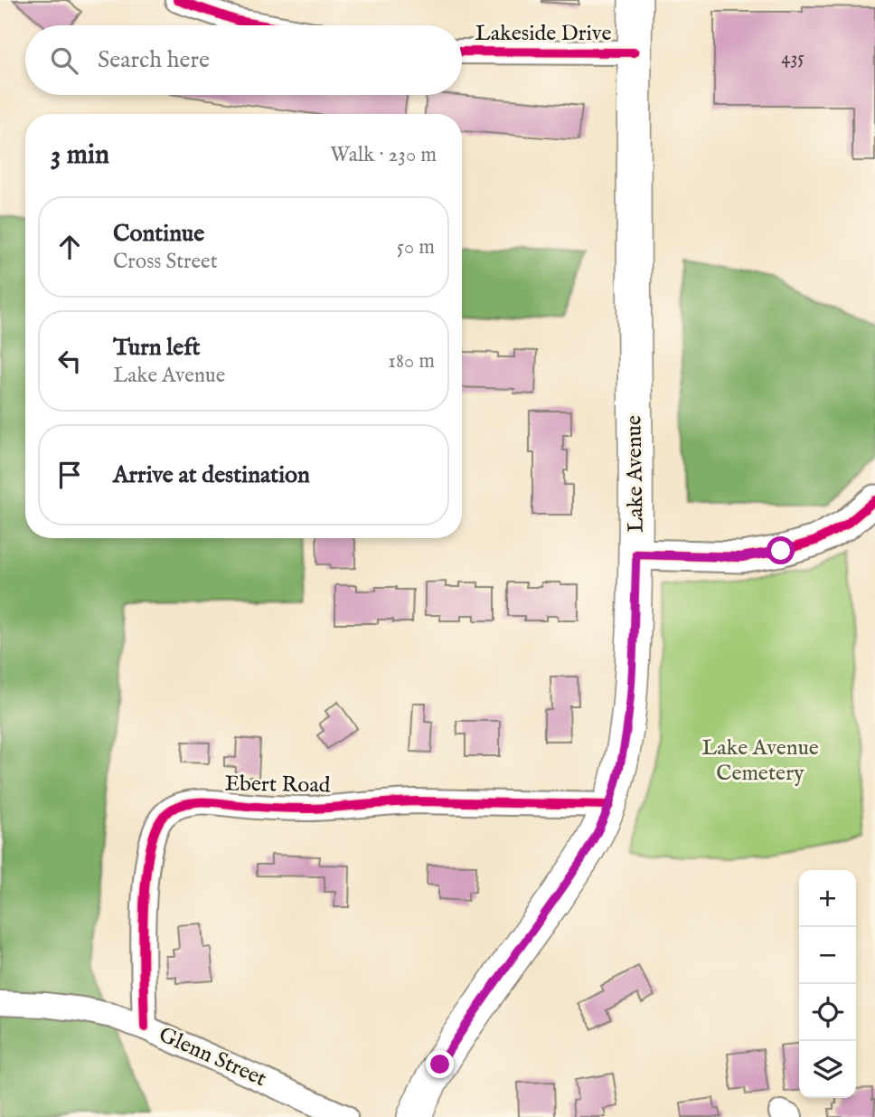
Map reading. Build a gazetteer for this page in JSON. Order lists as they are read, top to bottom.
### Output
{
  "streets": {
    "main road": ["Lake Avenue"],
    "street": ["Lakeside Drive", "Ebert Road", "Glenn Street"]
  },
  "crossings": [
    ["Lakeside Drive", "Lake Avenue"],
    ["Lake Avenue", "Ebert Road"],
    ["Ebert Road", "Glenn Street"]
  ],
  "parks": ["Lake Avenue Cemetery"],
  "house_numbers": ["435"],
  "page": {
    "search": "Search here",
    "heading": ["3 min", "Walk · 230 m"],
    "list": [
      ["Continue", "Cross Street", "50 m"],
      ["Turn left", "Lake Avenue", "180 m"],
      "Arrive at destination"
    ],
    "map_buttons": ["+", "−"]
  }
}
